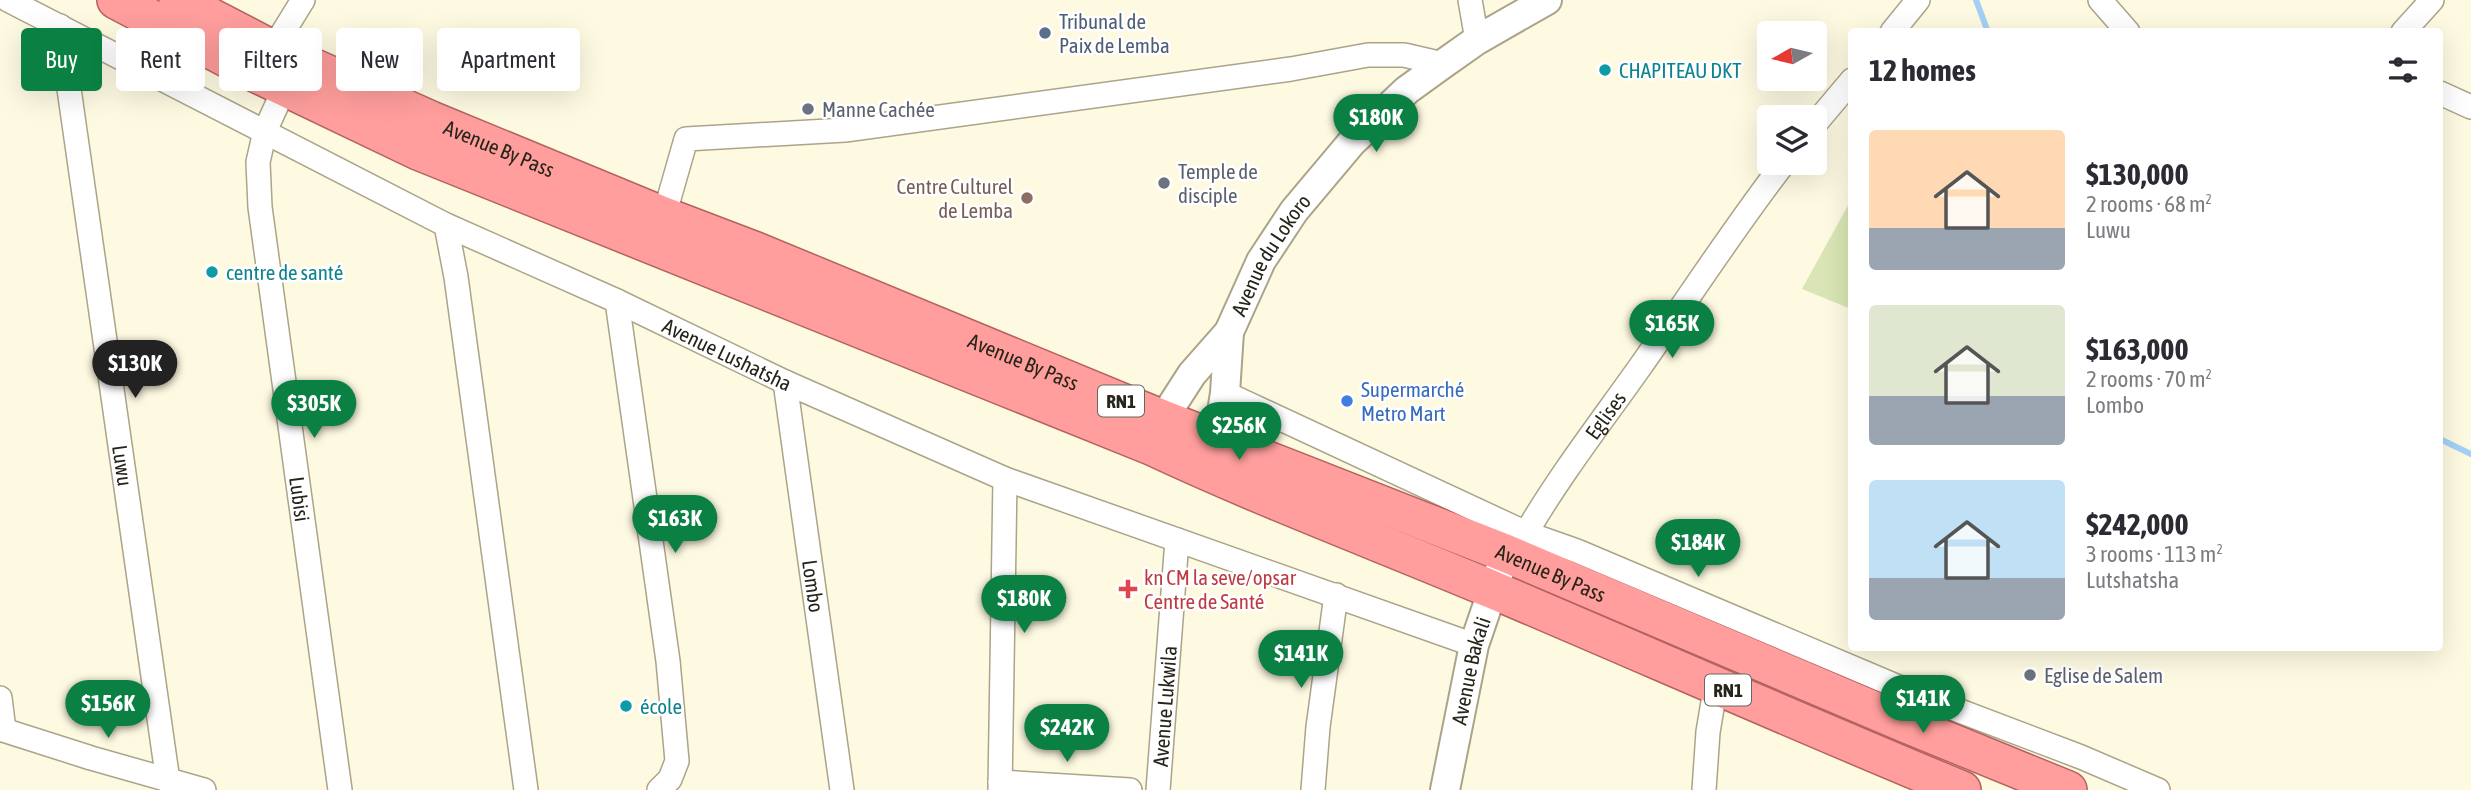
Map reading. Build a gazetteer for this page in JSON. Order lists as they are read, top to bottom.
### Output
{
  "streets": {
    "highway": ["Avenue By Pass", "RN1"],
    "street": [
      "Avenue du Lokoro",
      "Avenue Lushatsha",
      "Eglises",
      "Luwu",
      "Lubisi",
      "Lombo",
      "Avenue Bakali",
      "Avenue Lukwila"
    ]
  },
  "crossings": [
    ["Avenue By Pass", "Avenue du Lokoro"],
    ["Avenue By Pass", "Eglises"],
    ["Avenue By Pass", "Avenue Bakali"],
    ["Avenue Lushatsha", "Luwu"],
    ["Avenue Lushatsha", "Lubisi"],
    ["Avenue Lushatsha", "Lombo"],
    ["Avenue Lushatsha", "Avenue Bakali"],
    ["Avenue Lushatsha", "Avenue Lukwila"],
    ["Eglises", "Avenue Bakali"]
  ],
  "places": {
    "other": [
      "Tribunal de Paix de Lemba",
      "CHAPITEAU DKT",
      "Manne Cachée",
      "Temple de disciple",
      "Centre Culturel de Lemba",
      "centre de santé",
      "Supermarché Metro Mart",
      "Eglise de Salem",
      "école"
    ],
    "health": ["kn CM la seve/opsar Centre de Santé"]
  },
  "north": "left",
  "page": {
    "chip": [
      "Buy",
      "Rent",
      "Filters",
      "New",
      "Apartment"
    ],
    "heading": "12 homes",
    "price": [
      "$180K",
      "$165K",
      "$130K",
      "$305K",
      "$256K",
      "$163K",
      "$184K",
      "$180K",
      "$141K",
      "$141K",
      "$156K",
      "$242K"
    ],
    "list": [
      {
        "name": "$130,000",
        "note": "2 rooms · 68 m² · Luwu"
      },
      {
        "name": "$163,000",
        "note": "2 rooms · 70 m² · Lombo"
      },
      {
        "name": "$242,000",
        "note": "3 rooms · 113 m² · Lutshatsha"
      }
    ]
  }
}
